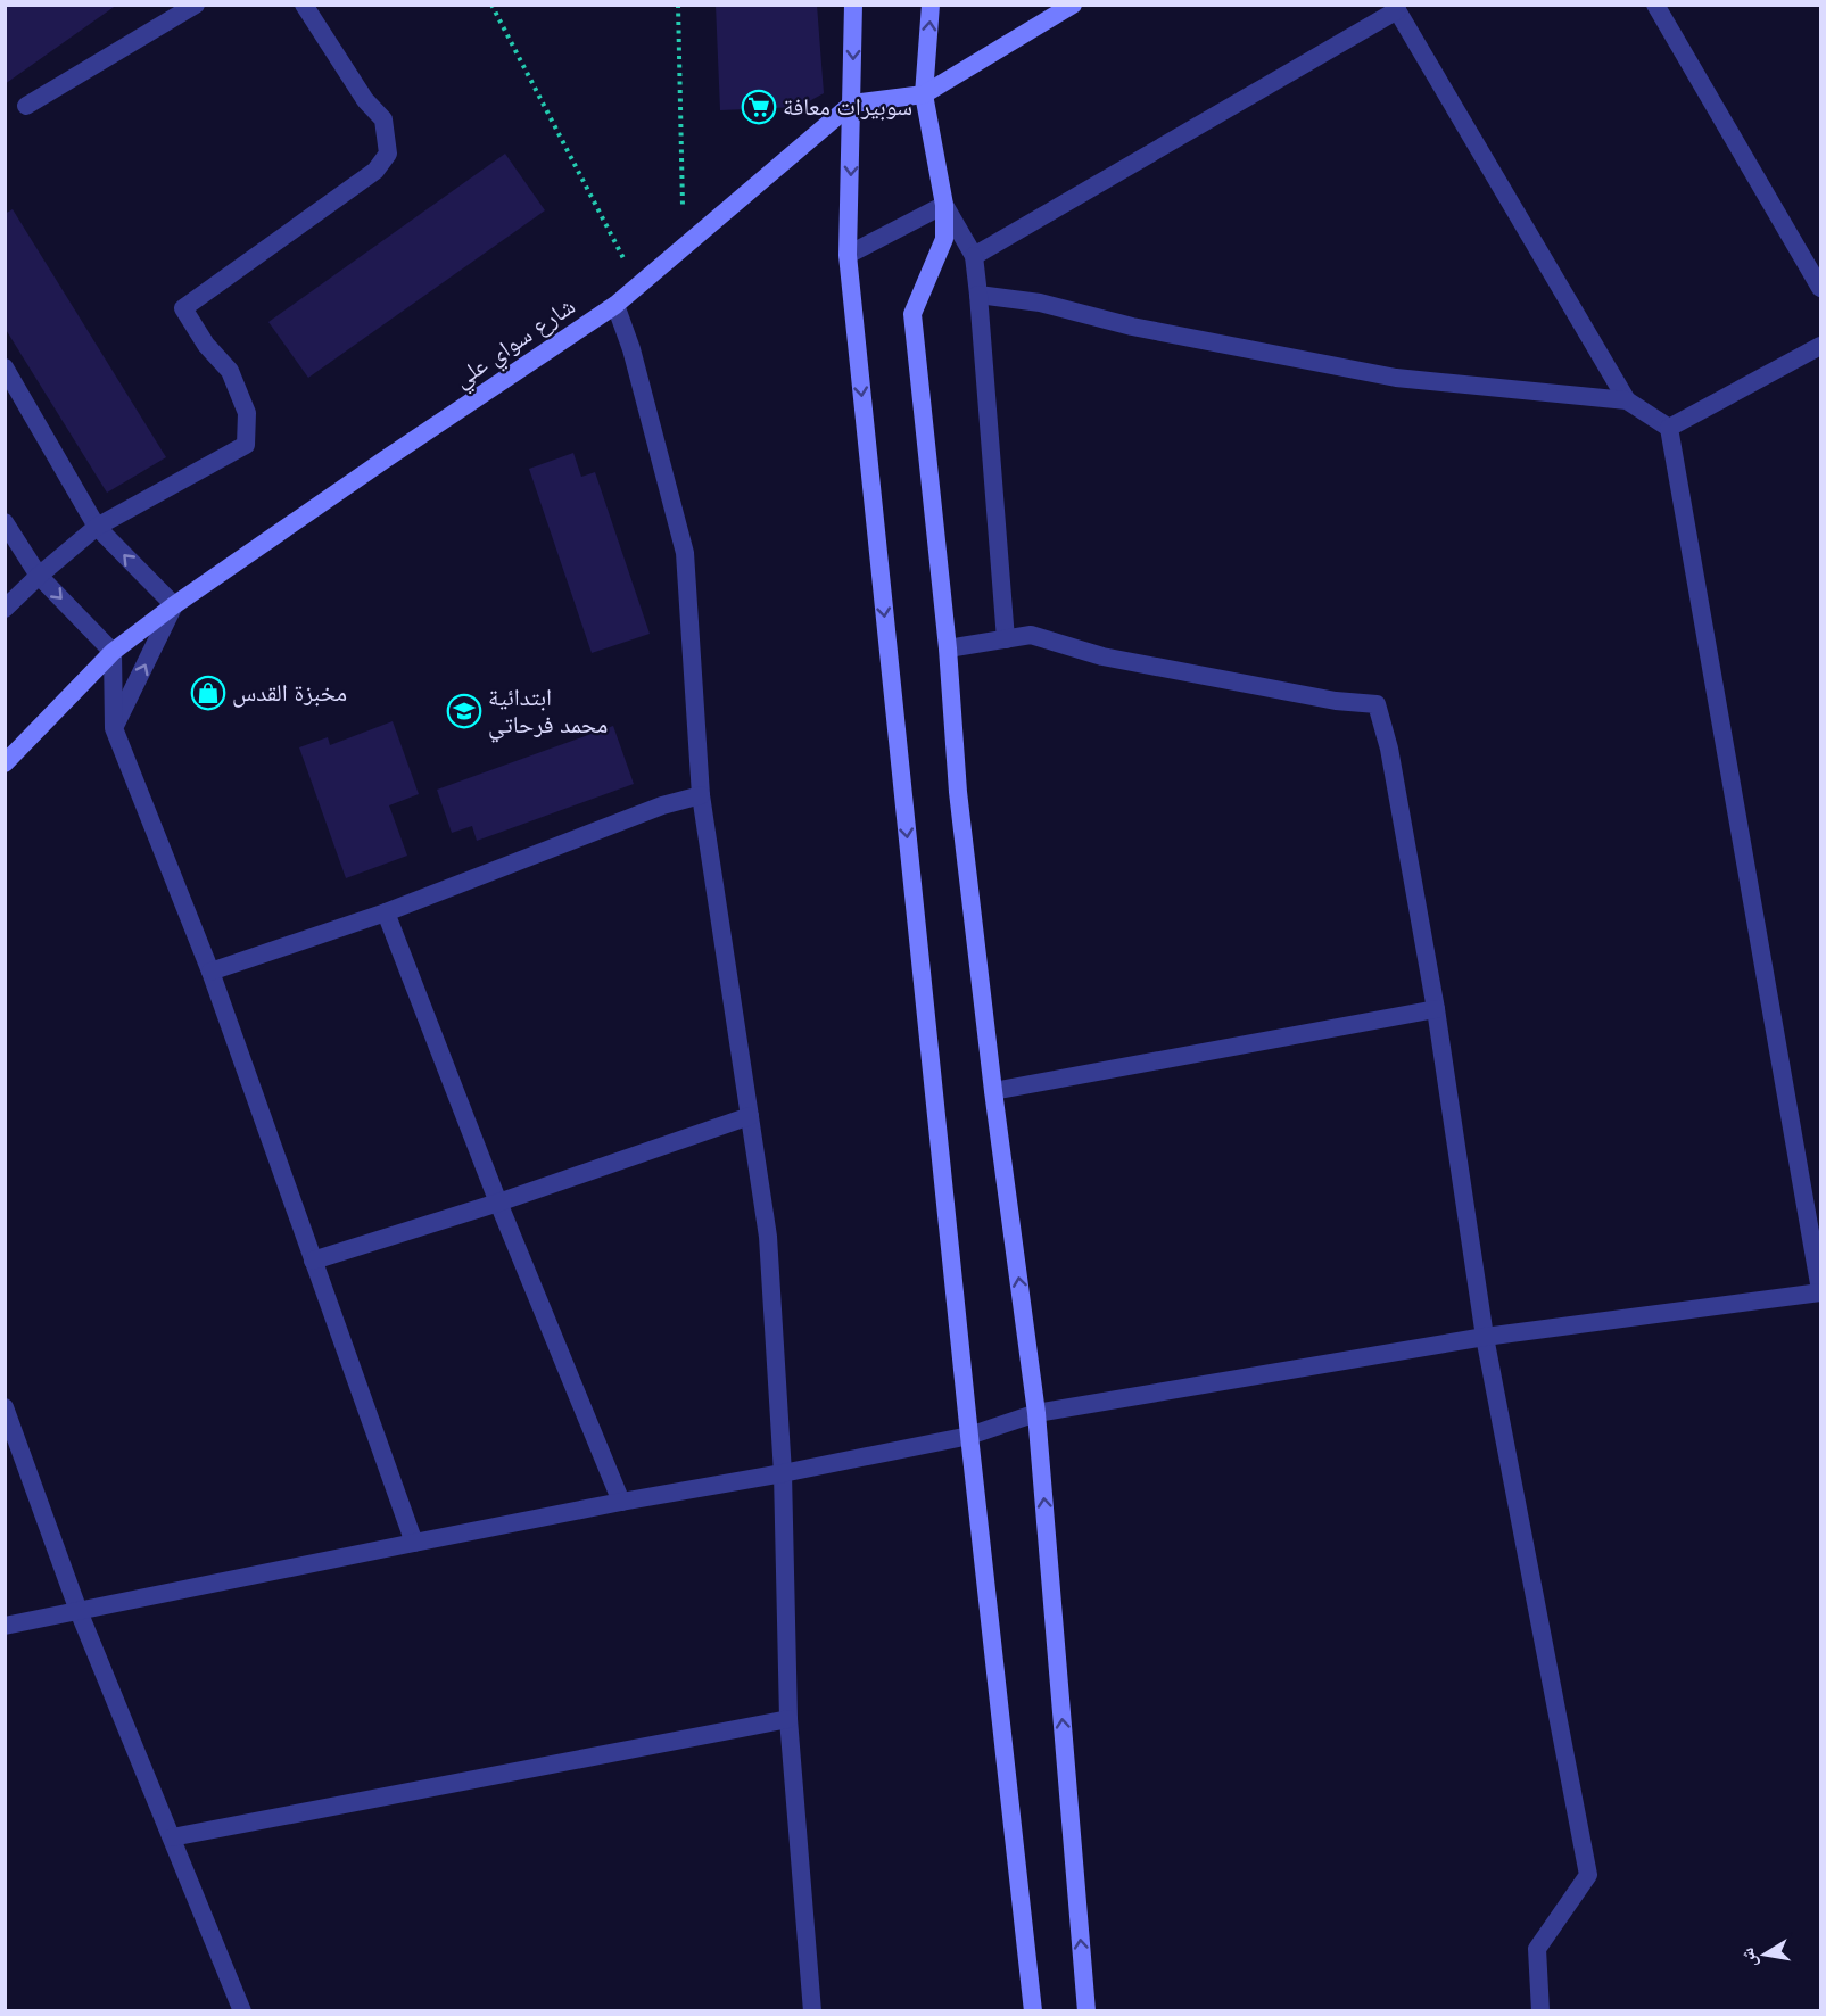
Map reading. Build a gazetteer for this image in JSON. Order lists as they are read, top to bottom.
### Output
{
  "streets": {
    "main road": ["شارع سواي علي"]
  },
  "places": {
    "supermarket": ["سوبيرات معافة"],
    "shop": ["مخبزة القدس"],
    "school or university": ["ابتدائية محمد فرحاتي"]
  },
  "north": "left"
}
